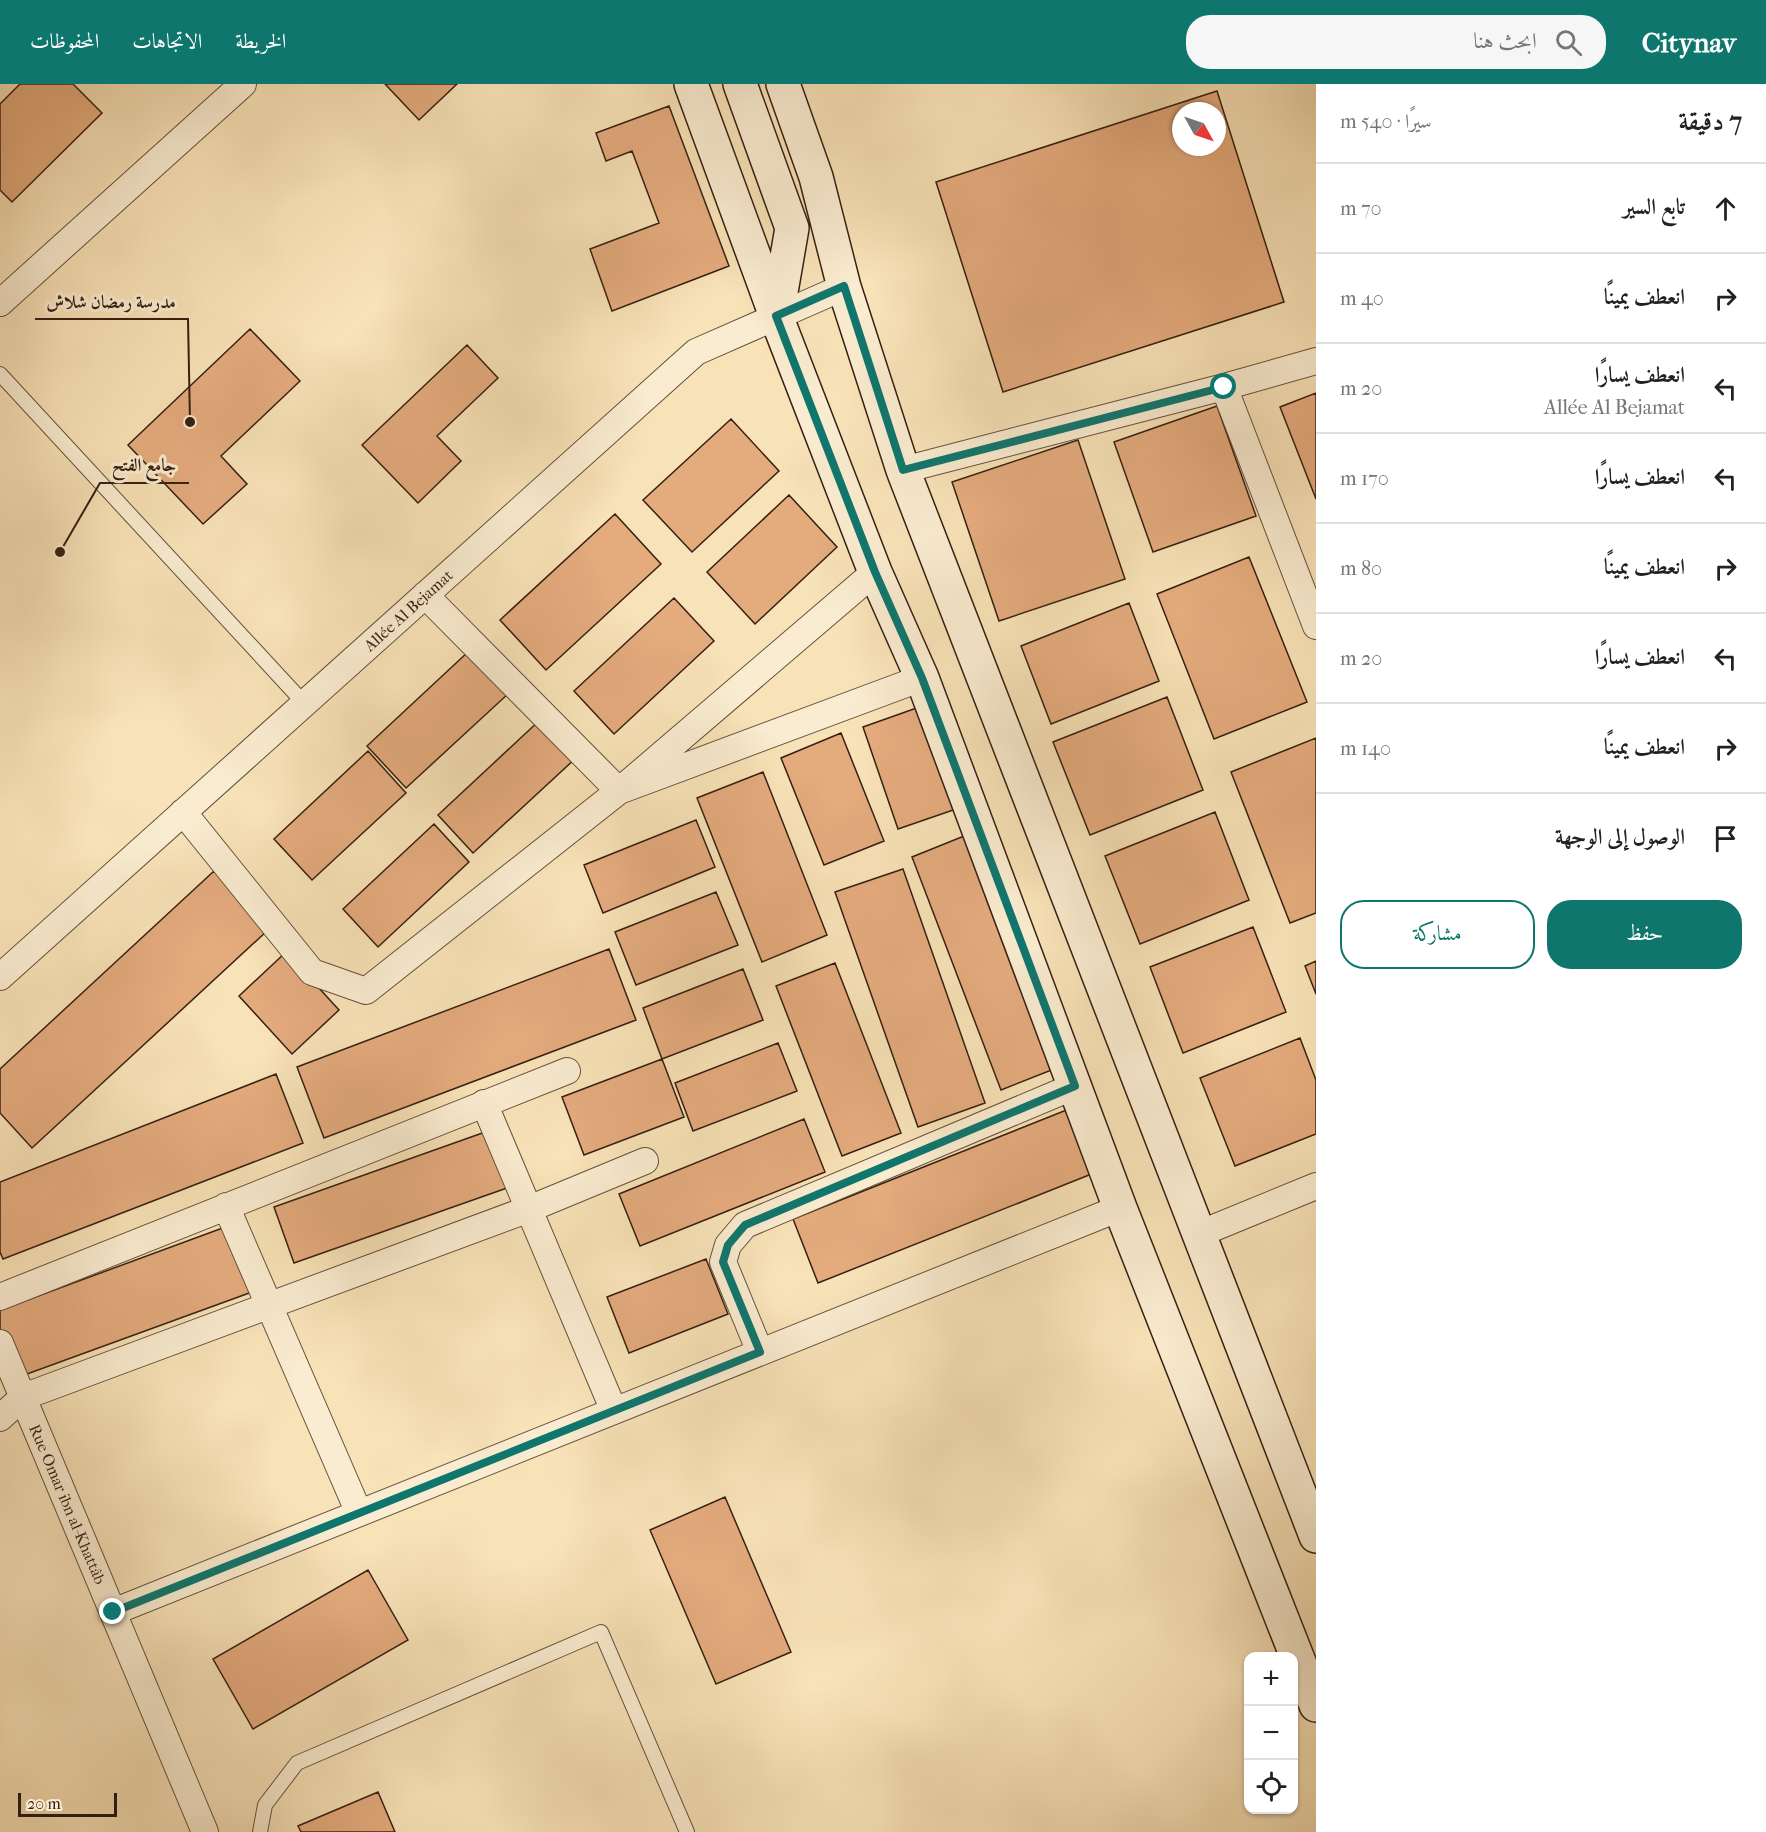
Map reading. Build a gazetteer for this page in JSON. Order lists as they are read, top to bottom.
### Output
{
  "streets": {
    "street": ["Allée Al Bejamat", "Rue Omar ibn al-Khattâb"]
  },
  "places": ["مدرسة رمضان شلاش", "جامع الفتح"],
  "scale_bar": "20 m",
  "north": "bottom right",
  "page": {
    "header": "Citynav",
    "search": "ابحث هنا",
    "nav": ["الخريطة", "الاتجاهات", "المحفوظات"],
    "heading": ["7 دقيقة", "سيرًا · 540 m"],
    "list": [
      ["تابع السير", "70 m"],
      ["انعطف يمينًا", "40 m"],
      ["انعطف يسارًا", "Allée Al Bejamat", "20 m"],
      ["انعطف يسارًا", "170 m"],
      ["انعطف يمينًا", "80 m"],
      ["انعطف يسارًا", "20 m"],
      ["انعطف يمينًا", "140 m"],
      "الوصول إلى الوجهة"
    ],
    "buttons": ["حفظ", "مشاركة"],
    "map_buttons": ["+", "−"],
    "scale": "20 m"
  }
}
